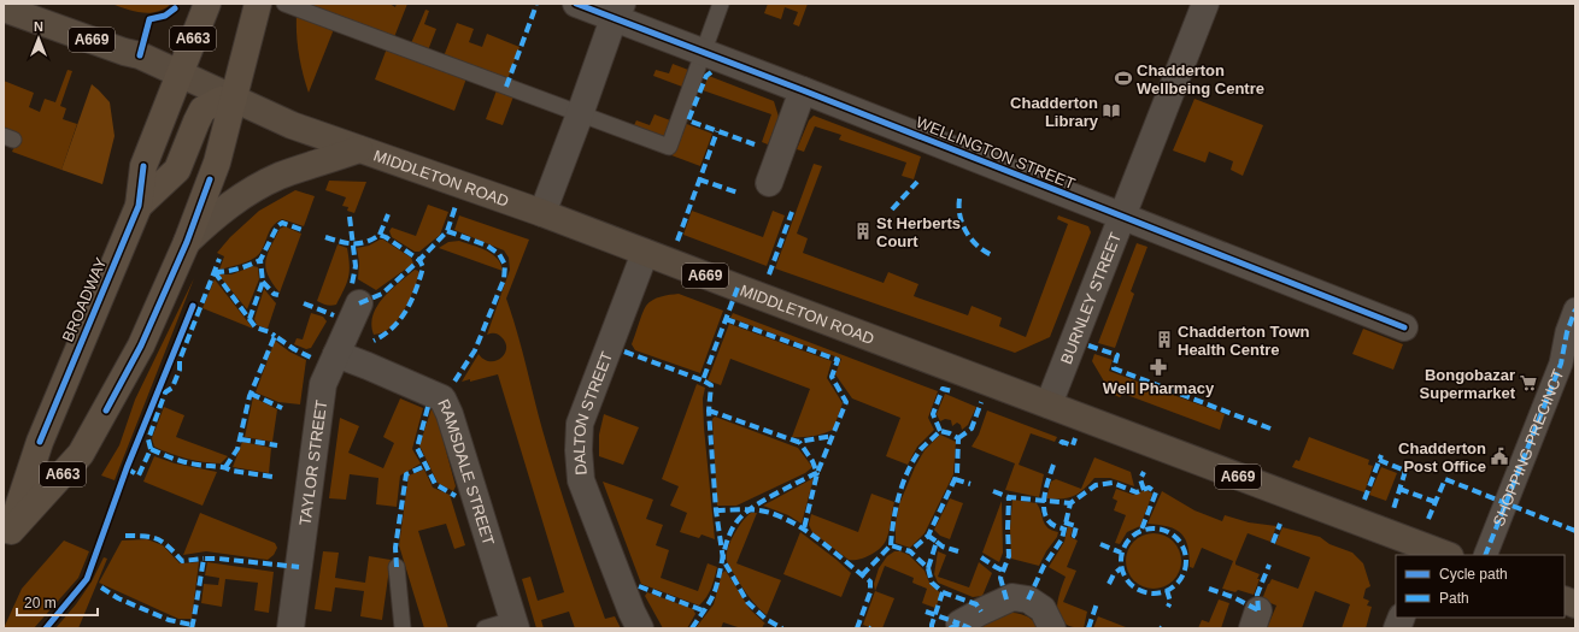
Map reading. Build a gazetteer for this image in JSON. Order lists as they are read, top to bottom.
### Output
{
  "streets": {
    "highway": ["A663", "BROADWAY"],
    "main road": ["A669", "MIDDLETON ROAD"],
    "street": [
      "WELLINGTON STREET",
      "BURNLEY STREET",
      "DALTON STREET",
      "SHOPPING PRECINCT",
      "TAYLOR STREET",
      "RAMSDALE STREET"
    ]
  },
  "crossings": [
    ["WELLINGTON STREET", "BURNLEY STREET"],
    ["MIDDLETON ROAD", "BURNLEY STREET"],
    ["MIDDLETON ROAD", "BROADWAY"],
    ["MIDDLETON ROAD", "DALTON STREET"],
    ["TAYLOR STREET", "RAMSDALE STREET"]
  ],
  "places": {
    "sports": ["Chadderton Wellbeing Centre"],
    "library": ["Chadderton Library"],
    "building": ["St Herberts Court", "Chadderton Town Health Centre"],
    "pharmacy": ["Well Pharmacy"],
    "supermarket": ["Bongobazar Supermarket"],
    "public building": ["Chadderton Post Office"]
  },
  "legend": ["Cycle path", "Path"],
  "scale_bar": "20 m",
  "north": "top"
}
